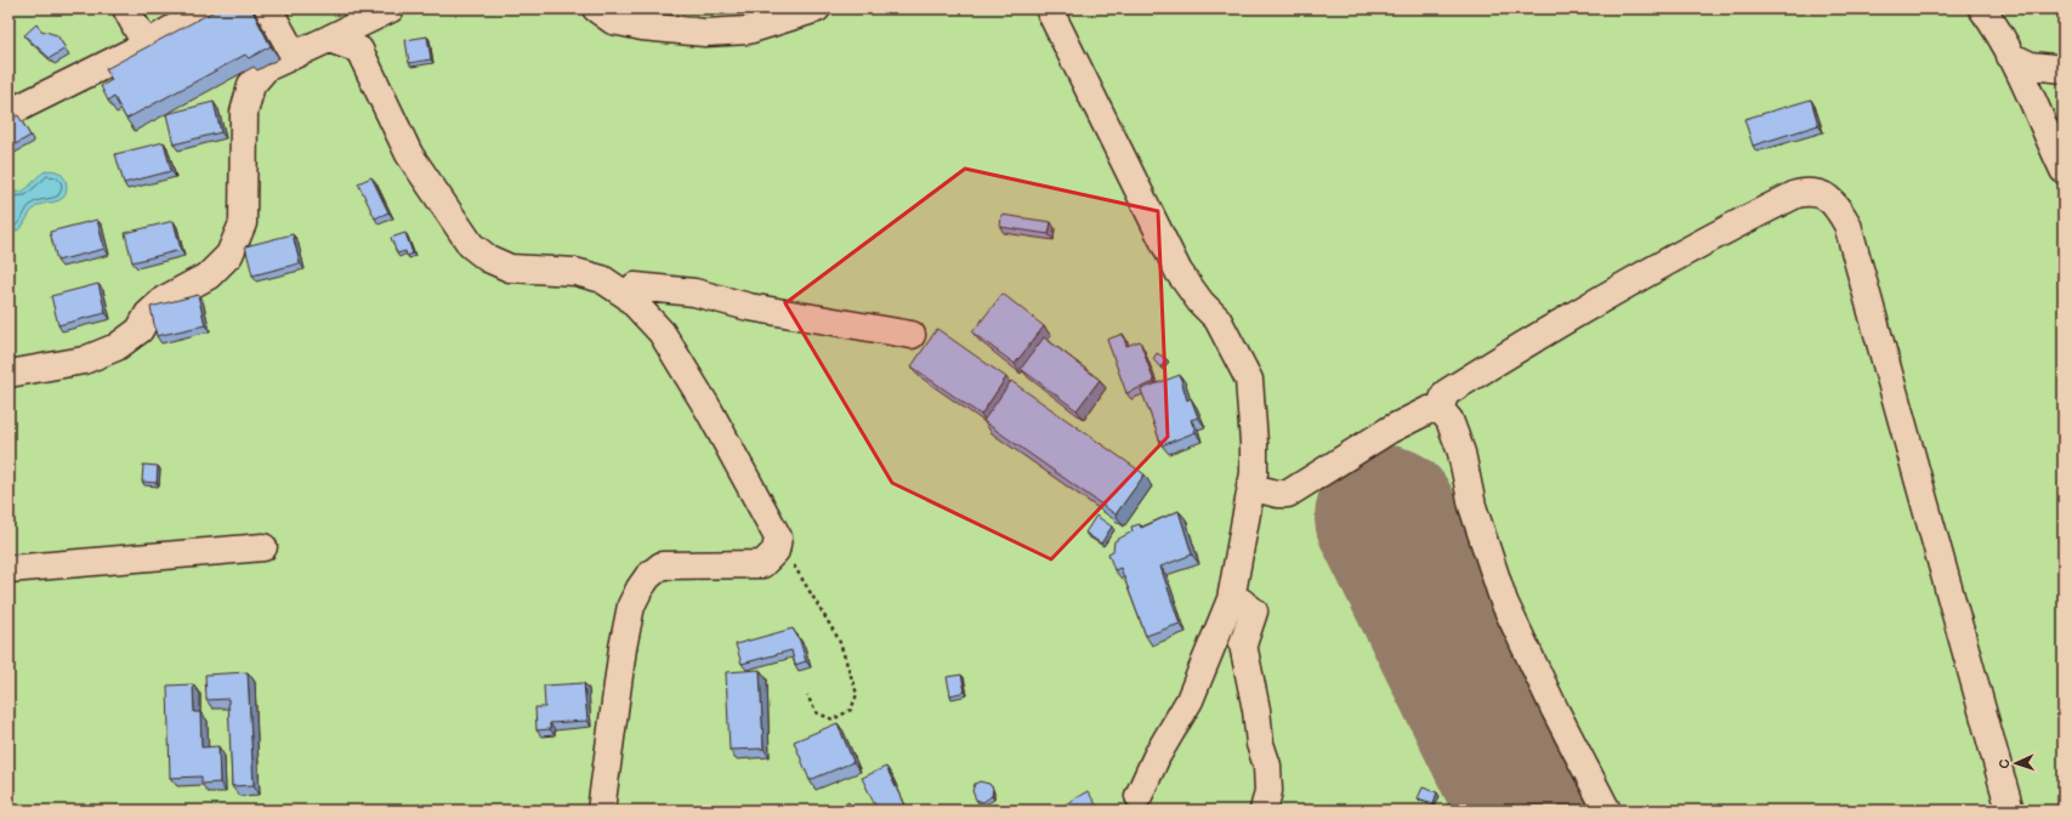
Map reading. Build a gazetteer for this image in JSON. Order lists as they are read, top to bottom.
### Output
{
  "north": "left"
}
